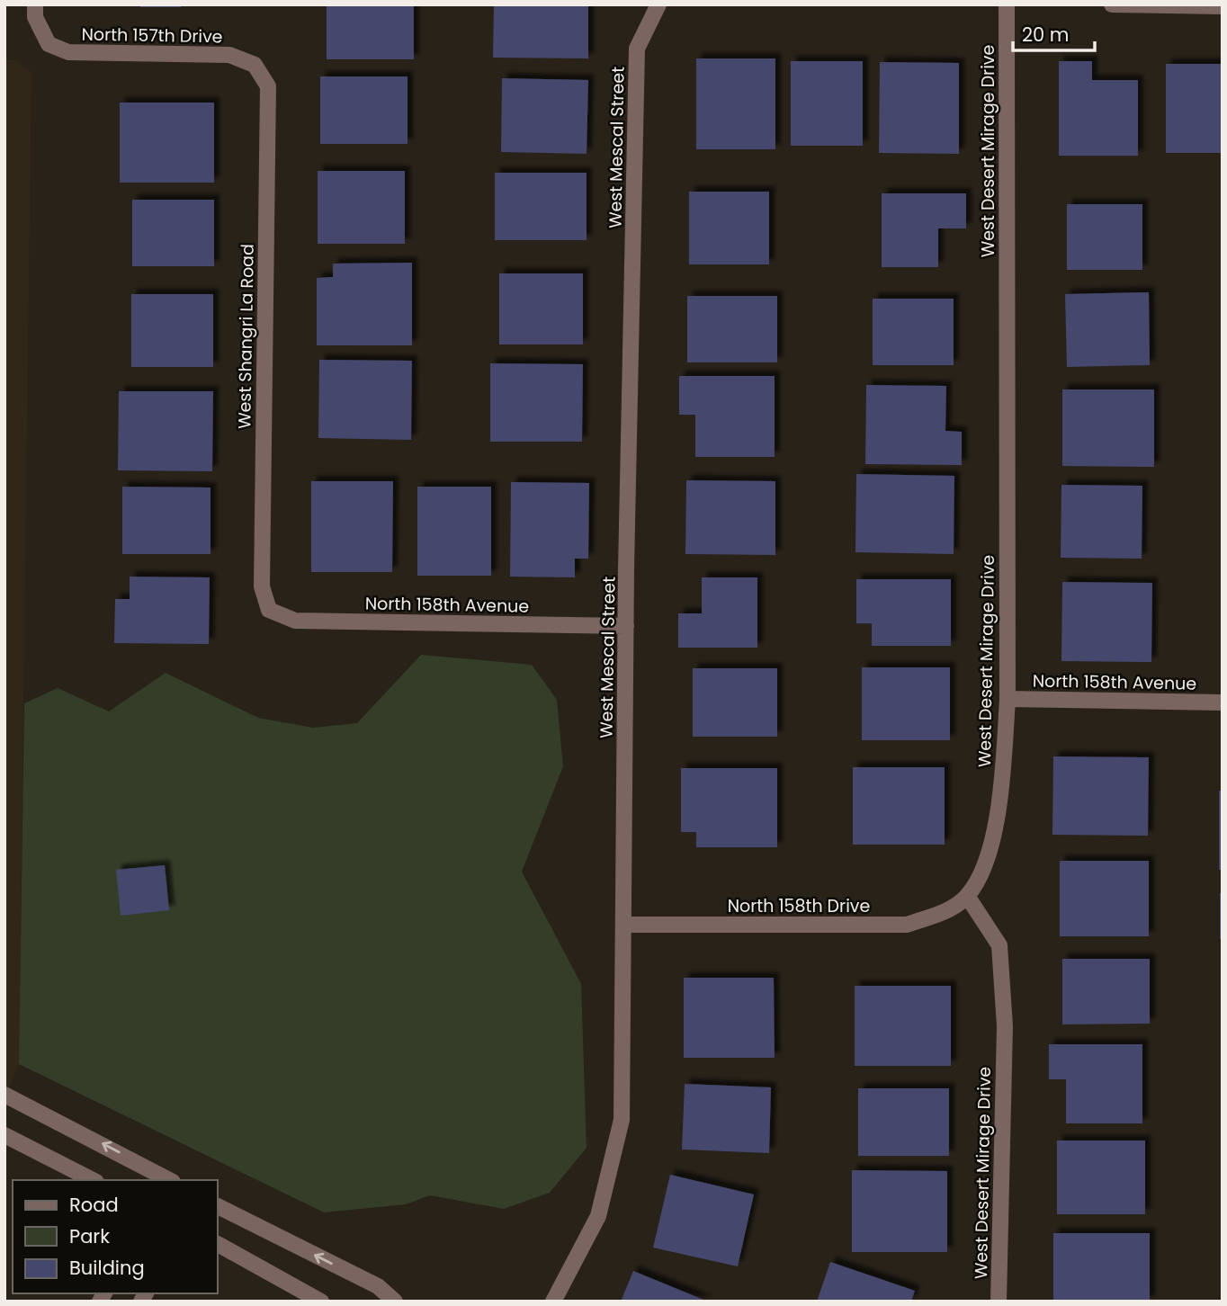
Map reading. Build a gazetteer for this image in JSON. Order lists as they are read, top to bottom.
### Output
{
  "streets": {
    "street": [
      "North 157th Drive",
      "West Mescal Street",
      "West Desert Mirage Drive",
      "West Shangri La Road",
      "North 158th Avenue",
      "North 158th Drive"
    ]
  },
  "crossings": [
    ["North 157th Drive", "West Shangri La Road"],
    ["West Mescal Street", "North 158th Avenue"],
    ["West Mescal Street", "North 158th Drive"],
    ["West Desert Mirage Drive", "North 158th Avenue"],
    ["West Desert Mirage Drive", "North 158th Drive"],
    ["West Shangri La Road", "North 158th Avenue"]
  ],
  "legend": ["Road", "Park", "Building"],
  "scale_bar": "20 m"
}
